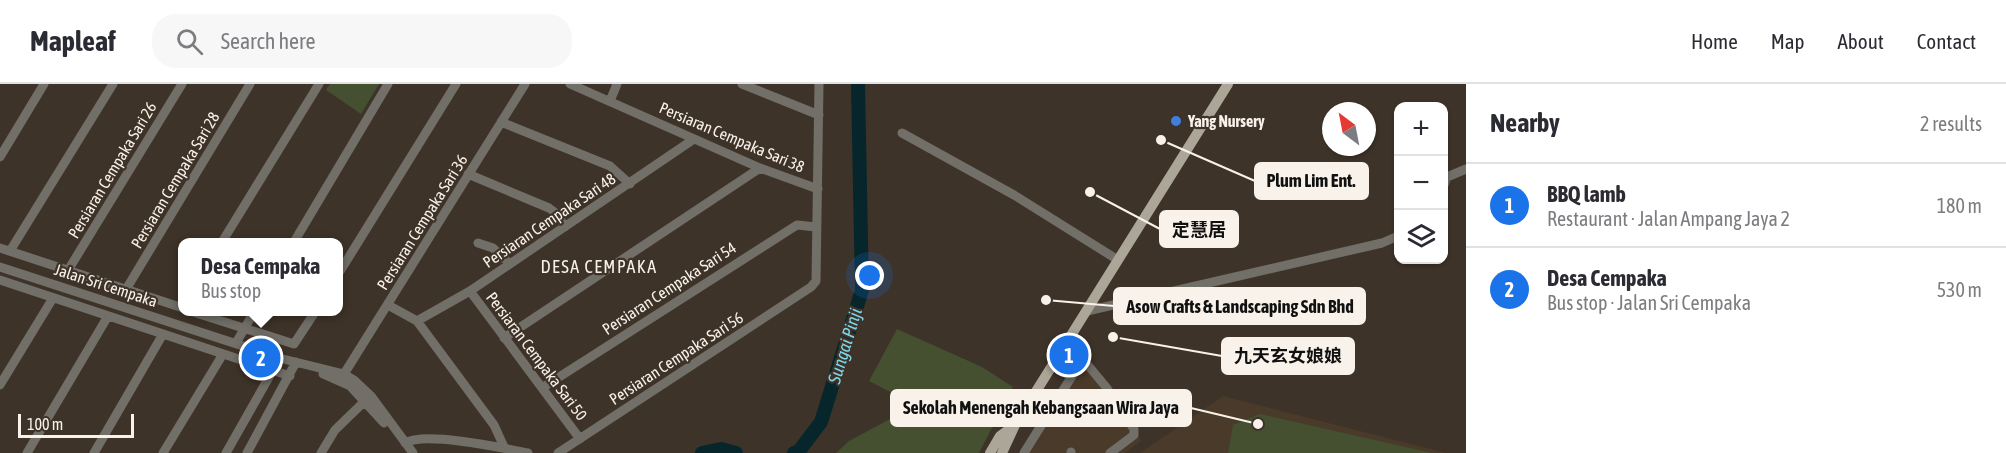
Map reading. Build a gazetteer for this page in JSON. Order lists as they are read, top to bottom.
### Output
{
  "streets": {
    "street": [
      "Persiaran Cempaka Sari 38",
      "Persiaran Cempaka Sari 26",
      "Persiaran Cempaka Sari 28",
      "Persiaran Cempaka Sari 48",
      "Persiaran Cempaka Sari 36",
      "Jalan Sri Cempaka",
      "Persiaran Cempaka Sari 54",
      "Persiaran Cempaka Sari 50",
      "Persiaran Cempaka Sari 56"
    ]
  },
  "crossings": [
    ["Persiaran Cempaka Sari 38", "Persiaran Cempaka Sari 48"],
    ["Persiaran Cempaka Sari 48", "Persiaran Cempaka Sari 50"],
    ["Persiaran Cempaka Sari 36", "Jalan Sri Cempaka"],
    ["Persiaran Cempaka Sari 54", "Persiaran Cempaka Sari 50"],
    ["Persiaran Cempaka Sari 54", "Persiaran Cempaka Sari 56"],
    ["Persiaran Cempaka Sari 50", "Persiaran Cempaka Sari 56"]
  ],
  "districts": ["DESA CEMPAKA"],
  "water": ["Sungai Pinji"],
  "places": [
    "Yang Nursery",
    "Plum Lim Ent.",
    "定慧居",
    "Asow Crafts & Landscaping Sdn Bhd",
    "九天玄女娘娘",
    "Sekolah Menengah Kebangsaan Wira Jaya"
  ],
  "scale_bar": "100 m",
  "north": "top left",
  "page": {
    "header": "Mapleaf",
    "search": "Search here",
    "nav": [
      "Home",
      "Map",
      "About",
      "Contact"
    ],
    "heading": ["Nearby", "2 results"],
    "map_buttons": ["+", "−"],
    "list": [
      {
        "mark": "1",
        "name": "BBQ lamb",
        "note": "Restaurant · Jalan Ampang Jaya 2",
        "value": "180 m"
      },
      {
        "mark": "2",
        "name": "Desa Cempaka",
        "note": "Bus stop · Jalan Sri Cempaka",
        "value": "530 m"
      }
    ],
    "popup": ["Desa Cempaka", "Bus stop"],
    "pins": ["1", "2"],
    "scale": "100 m"
  }
}
